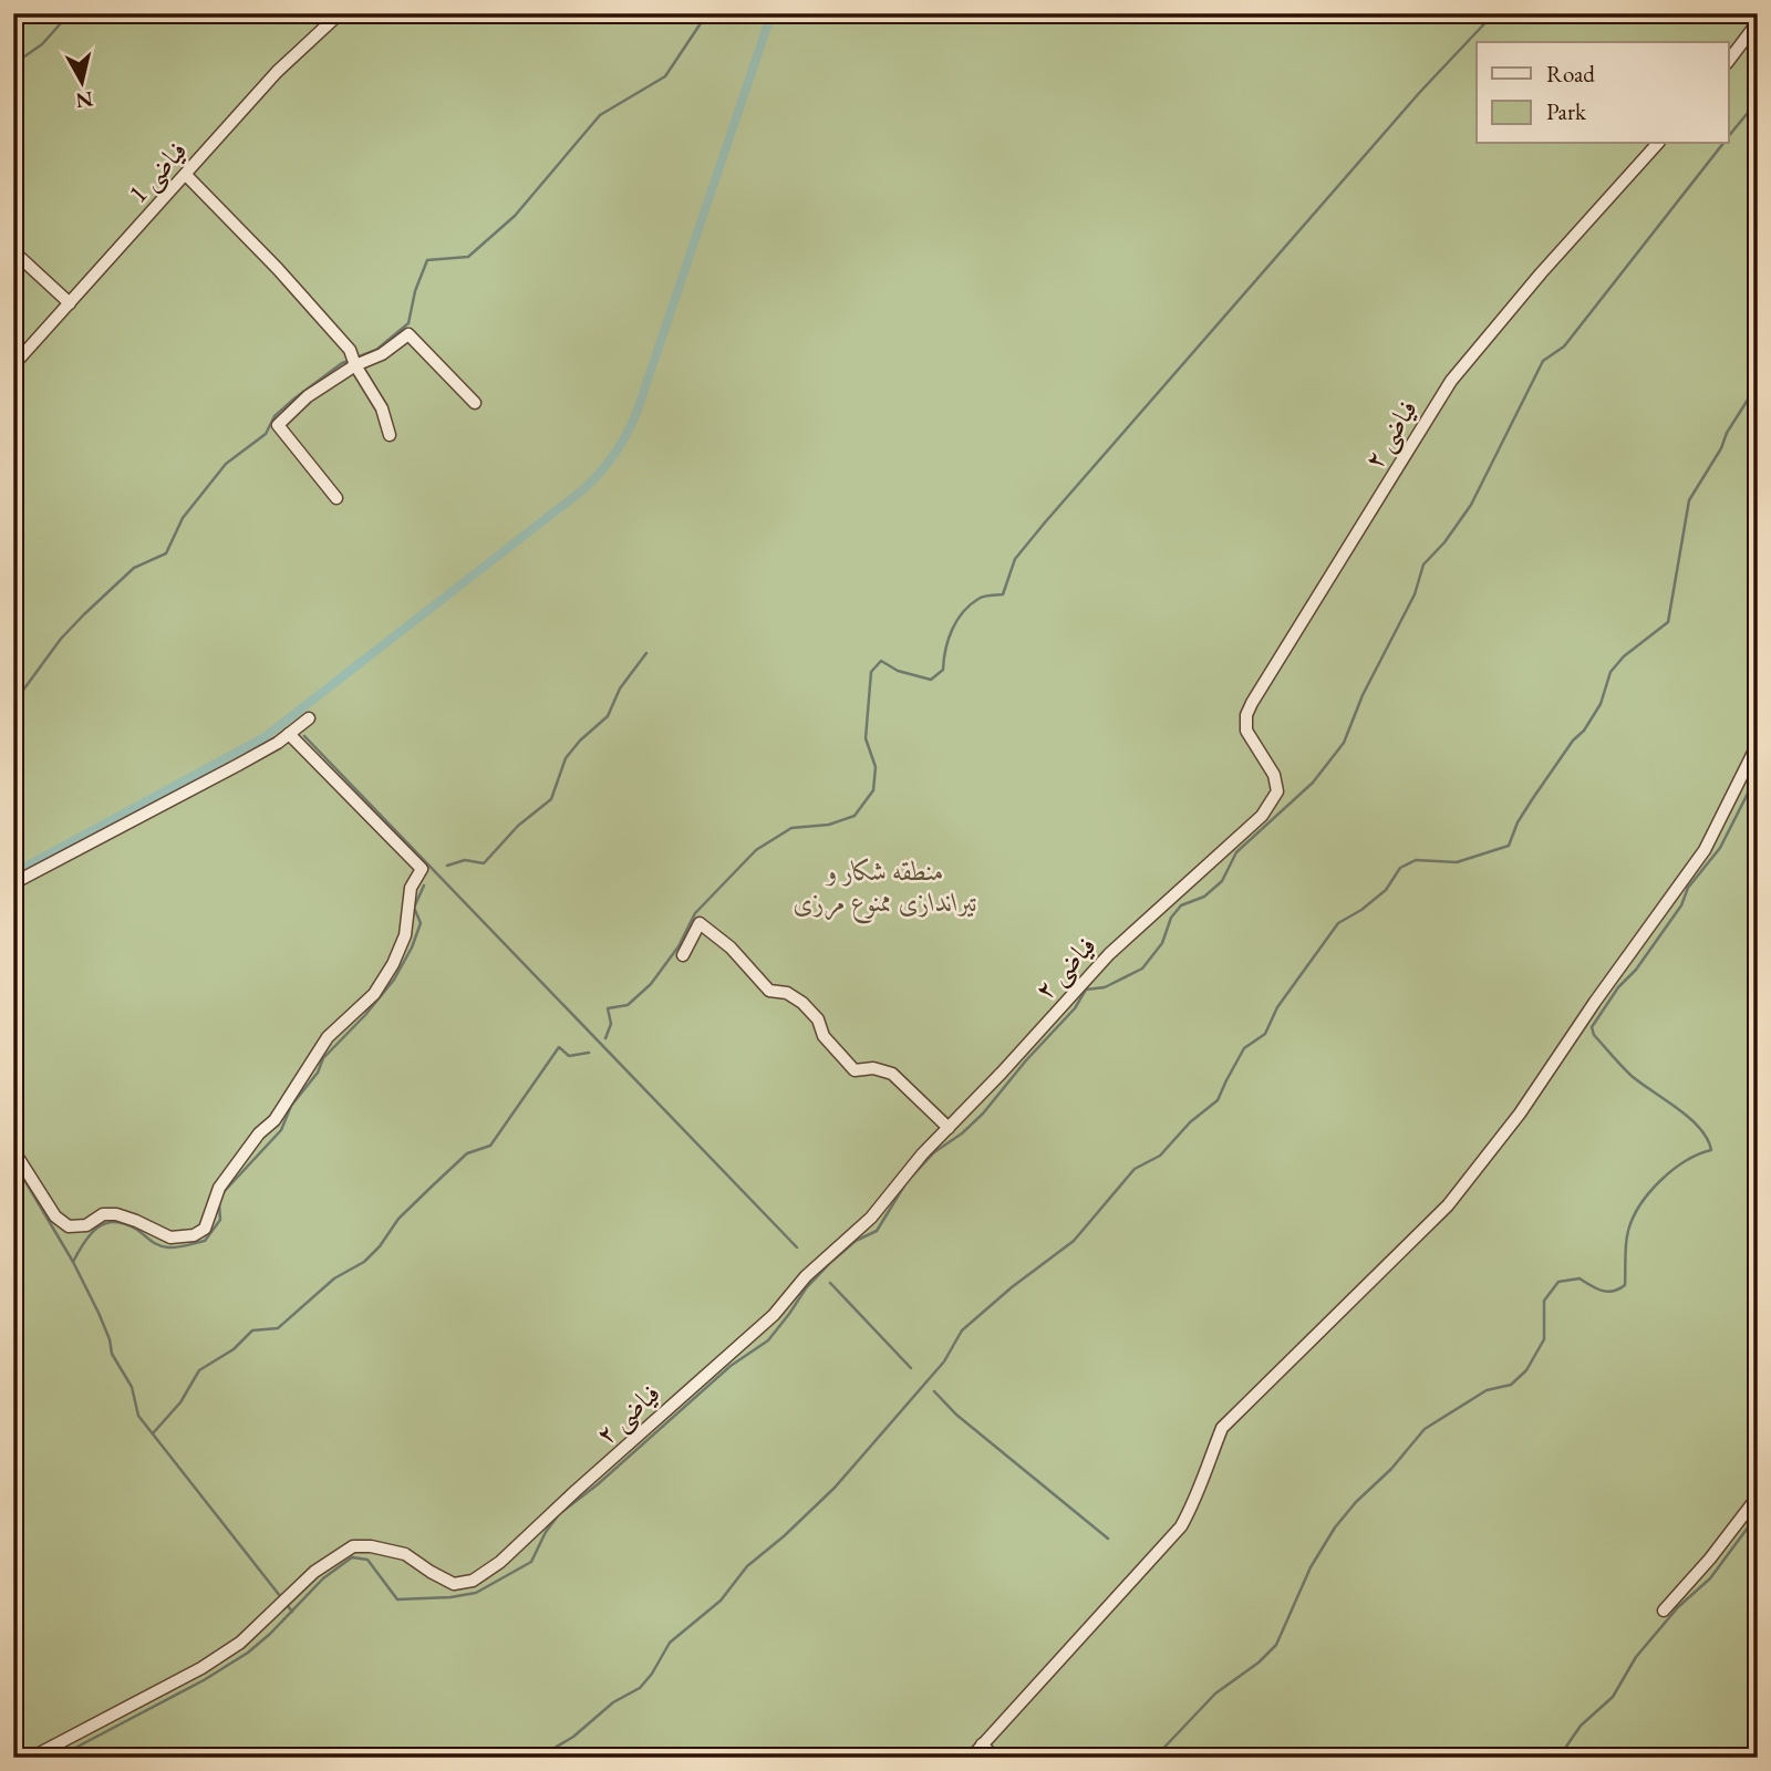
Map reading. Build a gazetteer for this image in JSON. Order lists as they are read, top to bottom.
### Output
{
  "streets": {
    "street": ["فیاضی 1", "فیاضی ۲"]
  },
  "parks": ["منطقه شکار و تیراندازی ممنوع مرزی"],
  "legend": ["Road", "Park"],
  "north": "bottom"
}
